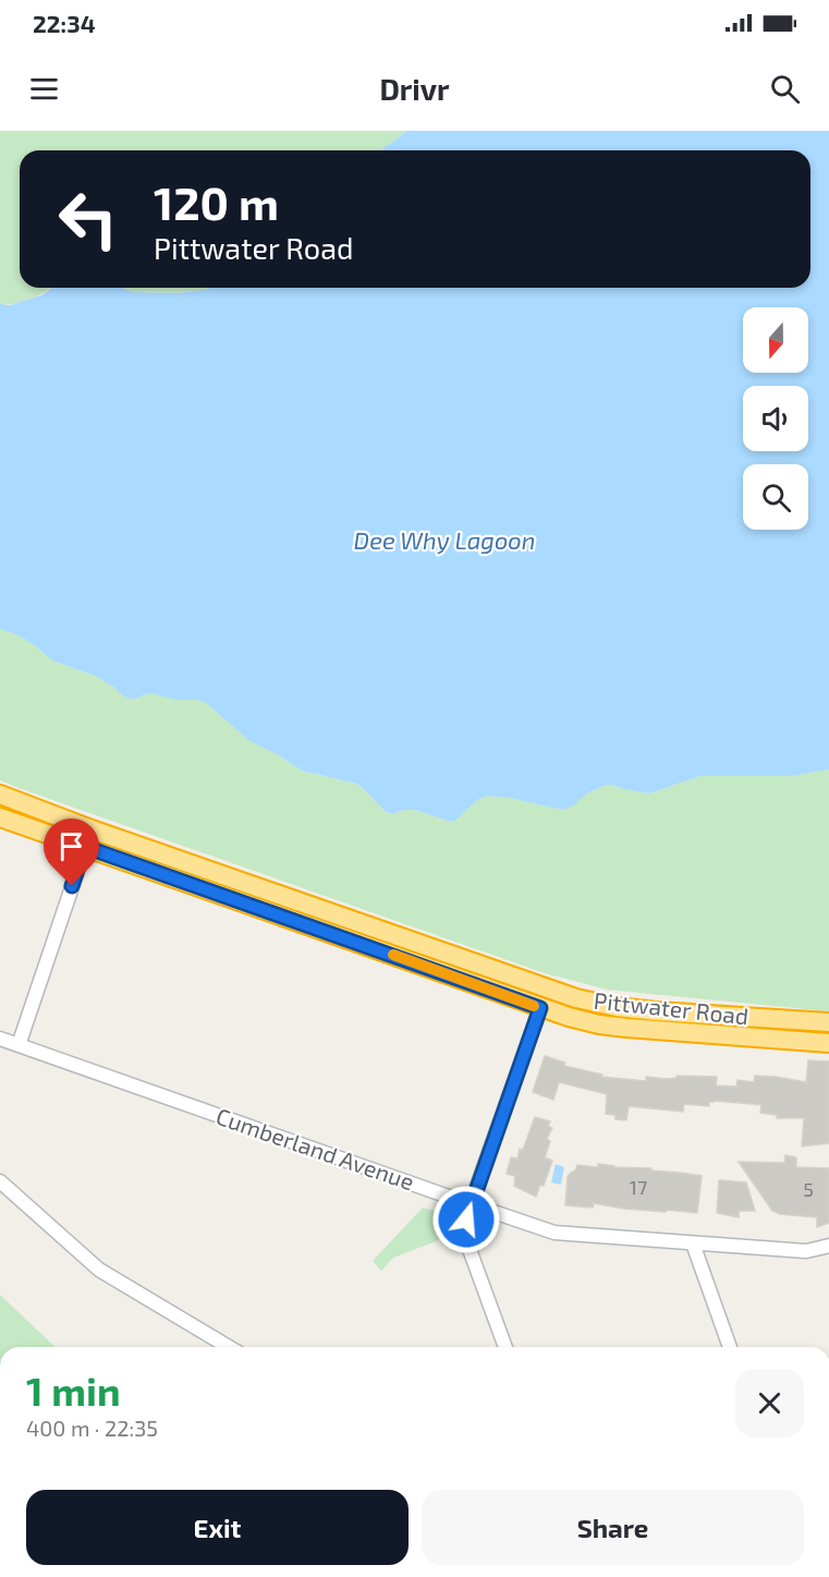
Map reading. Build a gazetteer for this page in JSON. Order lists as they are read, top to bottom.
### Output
{
  "streets": {
    "highway": ["Pittwater Road"],
    "street": ["Cumberland Avenue"]
  },
  "water": ["Dee Why Lagoon"],
  "house_numbers": ["17", "5"],
  "north": "bottom",
  "page": {
    "status": "22:34",
    "header": "Drivr",
    "turn": ["120 m", "Pittwater Road"],
    "heading": ["1 min", "400 m · 22:35"],
    "buttons": ["Exit", "Share"]
  }
}
